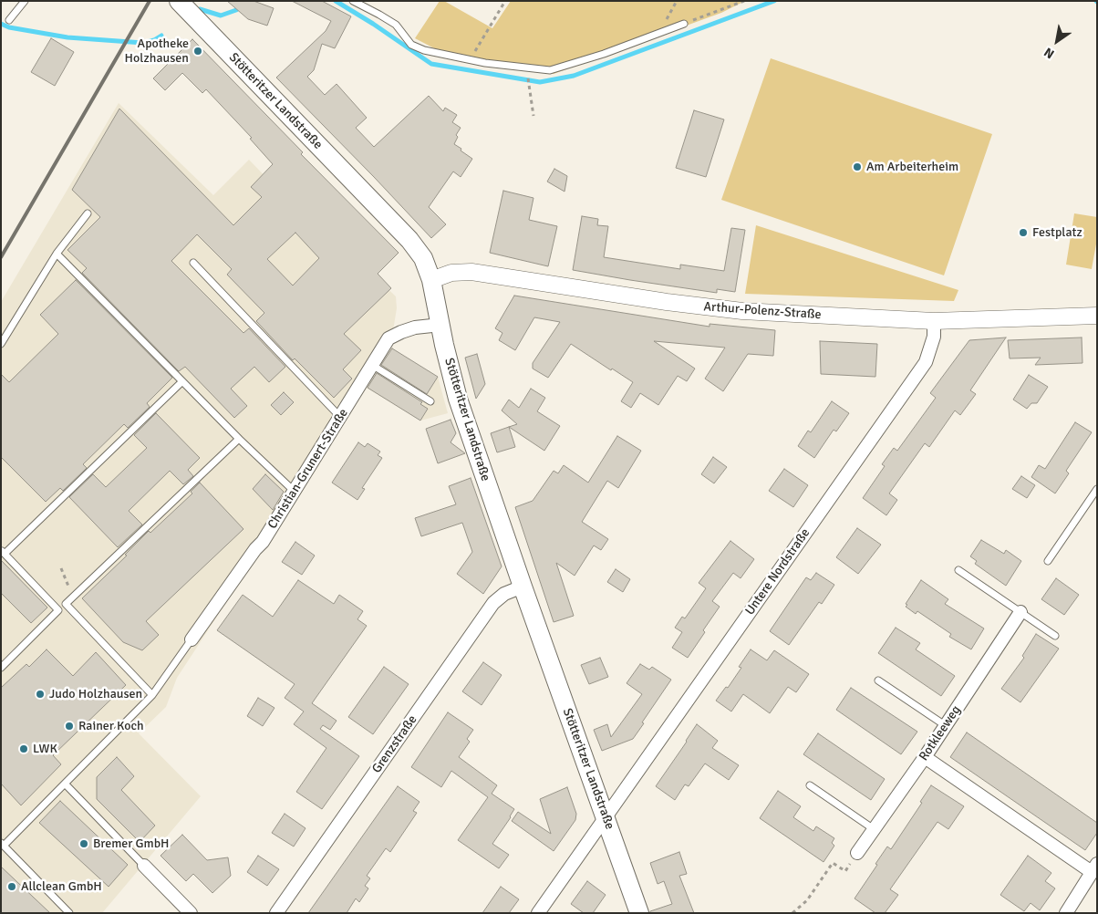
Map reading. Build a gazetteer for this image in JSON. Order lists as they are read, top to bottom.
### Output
{
  "streets": {
    "main road": ["Stötteritzer Landstraße"],
    "street": [
      "Arthur-Polenz-Straße",
      "Christian-Grunert-Straße",
      "Untere Nordstraße",
      "Rotkleeweg",
      "Grenzstraße"
    ]
  },
  "crossings": [
    ["Stötteritzer Landstraße", "Arthur-Polenz-Straße"],
    ["Stötteritzer Landstraße", "Christian-Grunert-Straße"],
    ["Stötteritzer Landstraße", "Untere Nordstraße"],
    ["Stötteritzer Landstraße", "Grenzstraße"],
    ["Arthur-Polenz-Straße", "Untere Nordstraße"]
  ],
  "places": [
    "Apotheke Holzhausen",
    "Am Arbeiterheim",
    "Festplatz",
    "Judo Holzhausen",
    "Rainer Koch",
    "LWK",
    "Bremer GmbH",
    "Allclean GmbH"
  ],
  "north": "bottom left"
}
